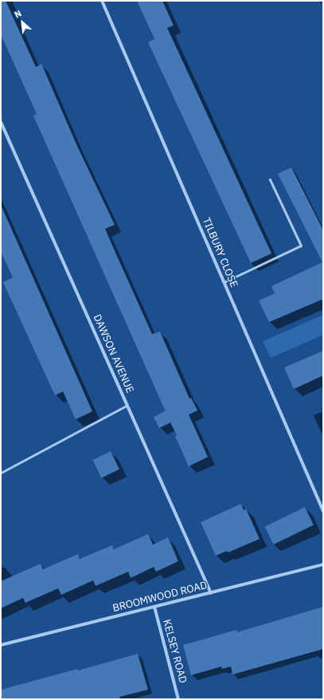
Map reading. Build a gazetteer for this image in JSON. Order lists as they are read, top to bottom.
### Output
{
  "streets": {
    "street": [
      "TILBURY CLOSE",
      "DAWSON AVENUE",
      "BROOMWOOD ROAD",
      "KELSEY ROAD"
    ]
  },
  "crossings": [
    ["DAWSON AVENUE", "BROOMWOOD ROAD"],
    ["BROOMWOOD ROAD", "KELSEY ROAD"]
  ],
  "north": "top left"
}
